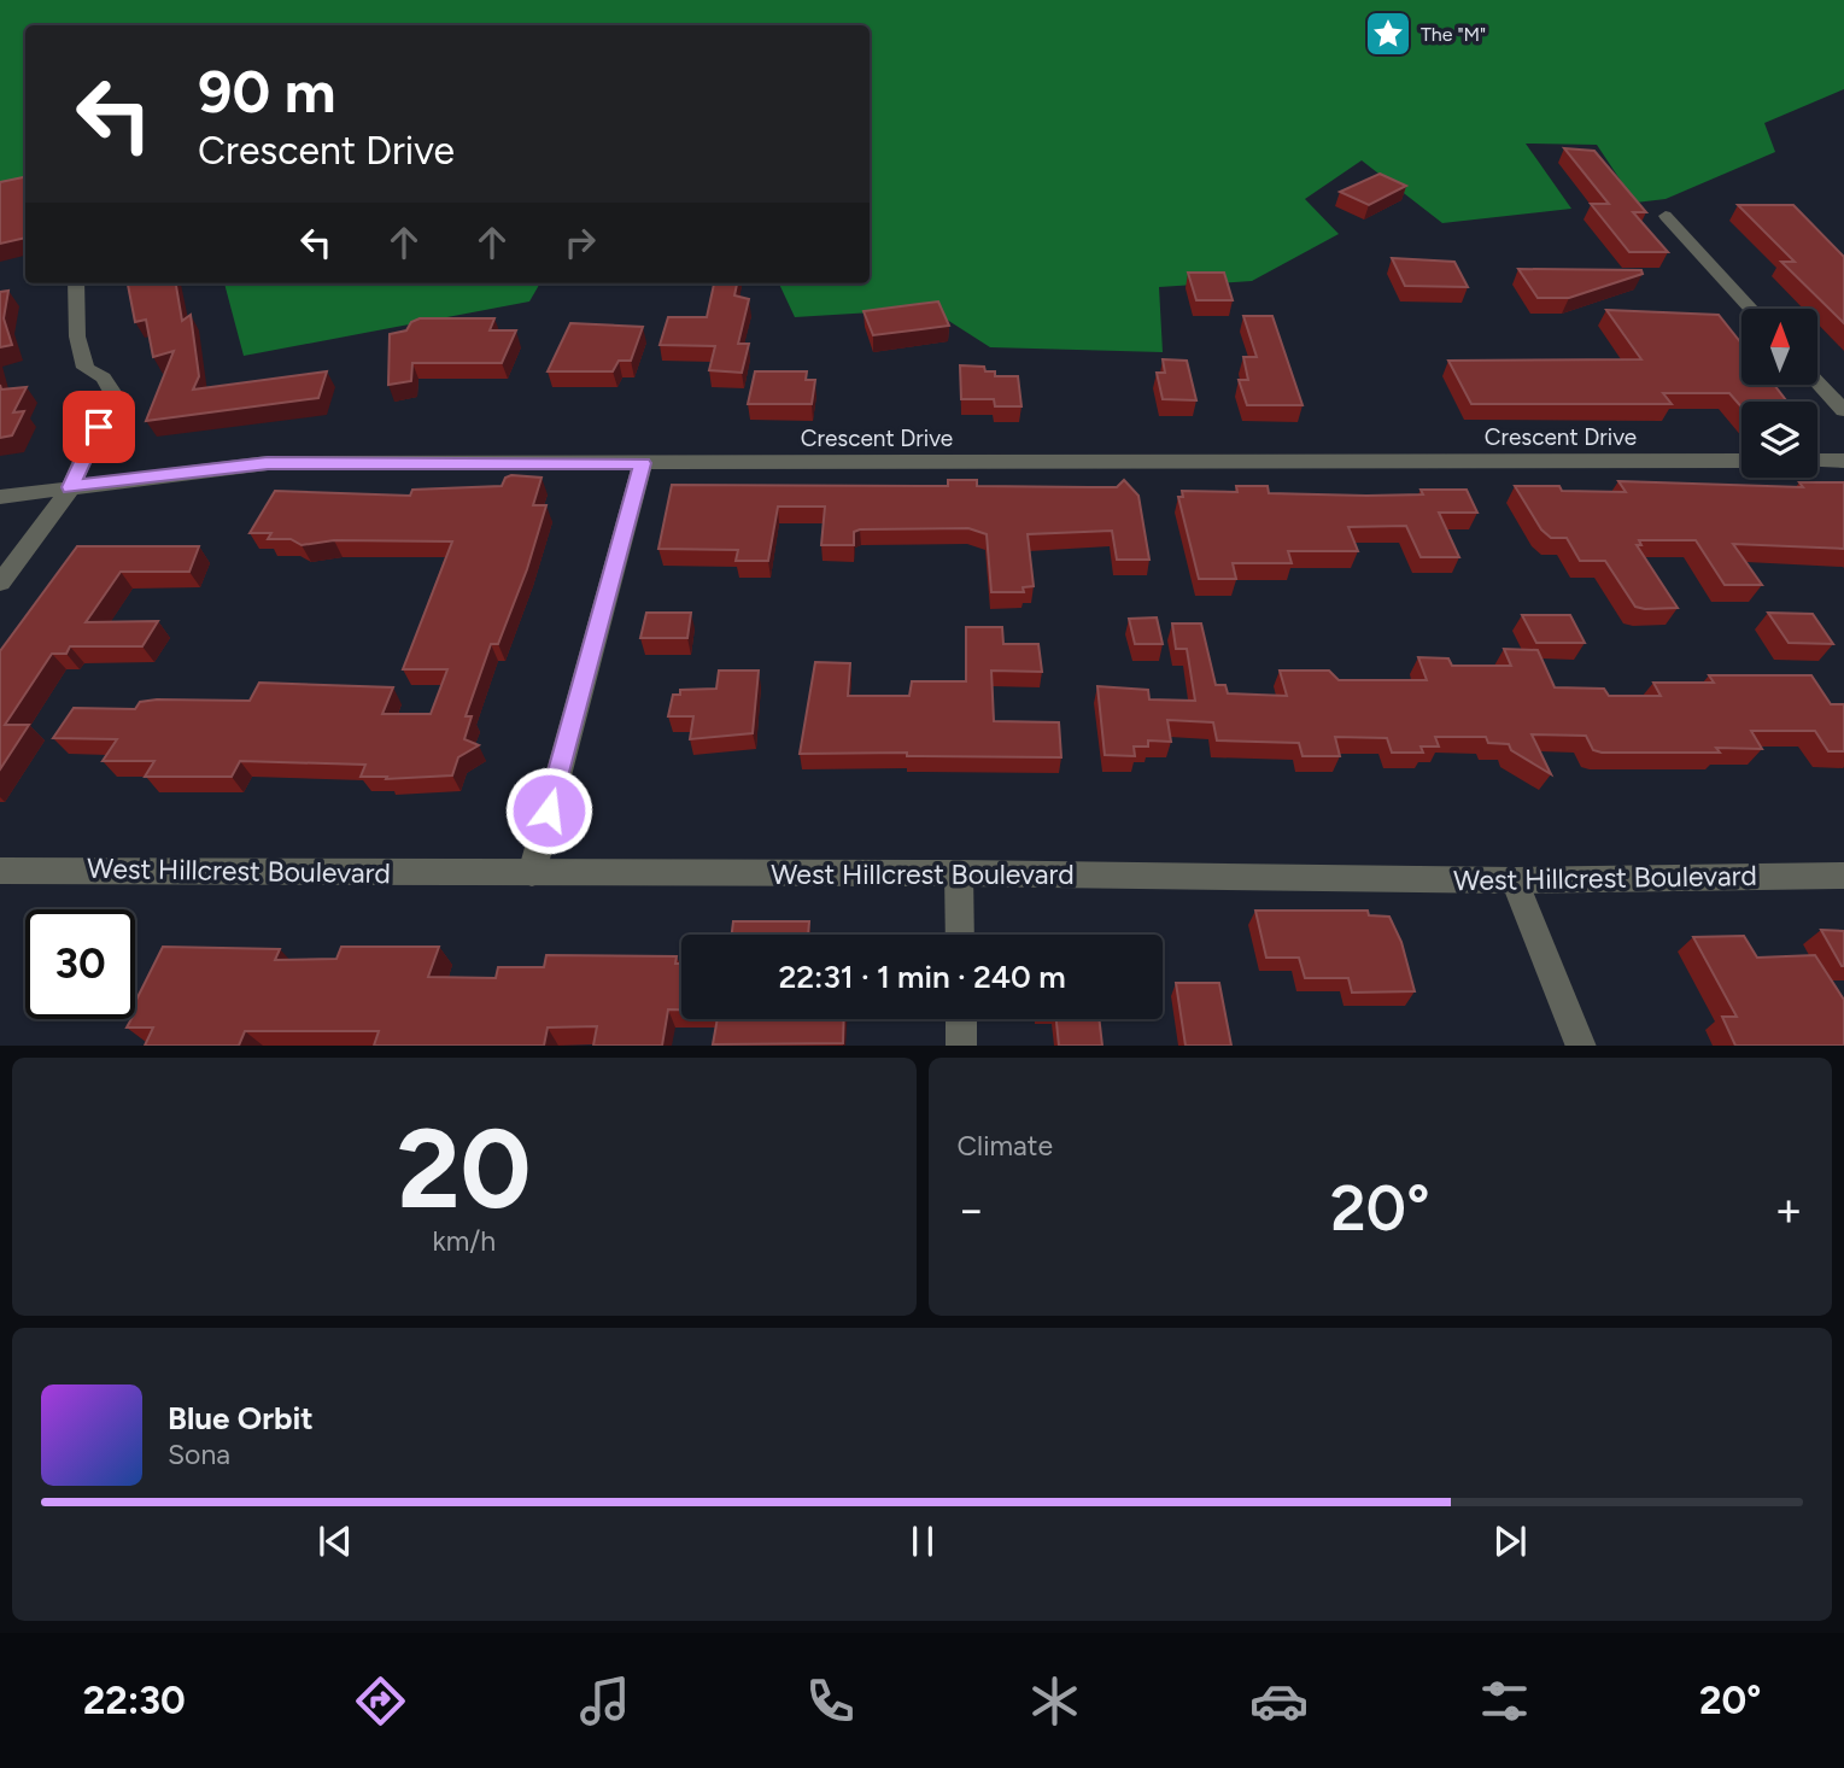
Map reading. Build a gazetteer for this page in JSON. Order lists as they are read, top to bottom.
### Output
{
  "streets": {
    "street": ["Crescent Drive", "West Hillcrest Boulevard"]
  },
  "places": {
    "place": ["The \"M\""]
  },
  "north": "top",
  "page": {
    "turn": ["90 m", "Crescent Drive"],
    "limit": "30",
    "trip": "22:31 · 1 min · 240 m",
    "tile": [
      ["20", "km/h"],
      "Climate"
    ],
    "heat": ["−", "20°", "+"],
    "song": ["Blue Orbit", "Sona"],
    "tabs": ["22:30", "20°"]
  }
}
